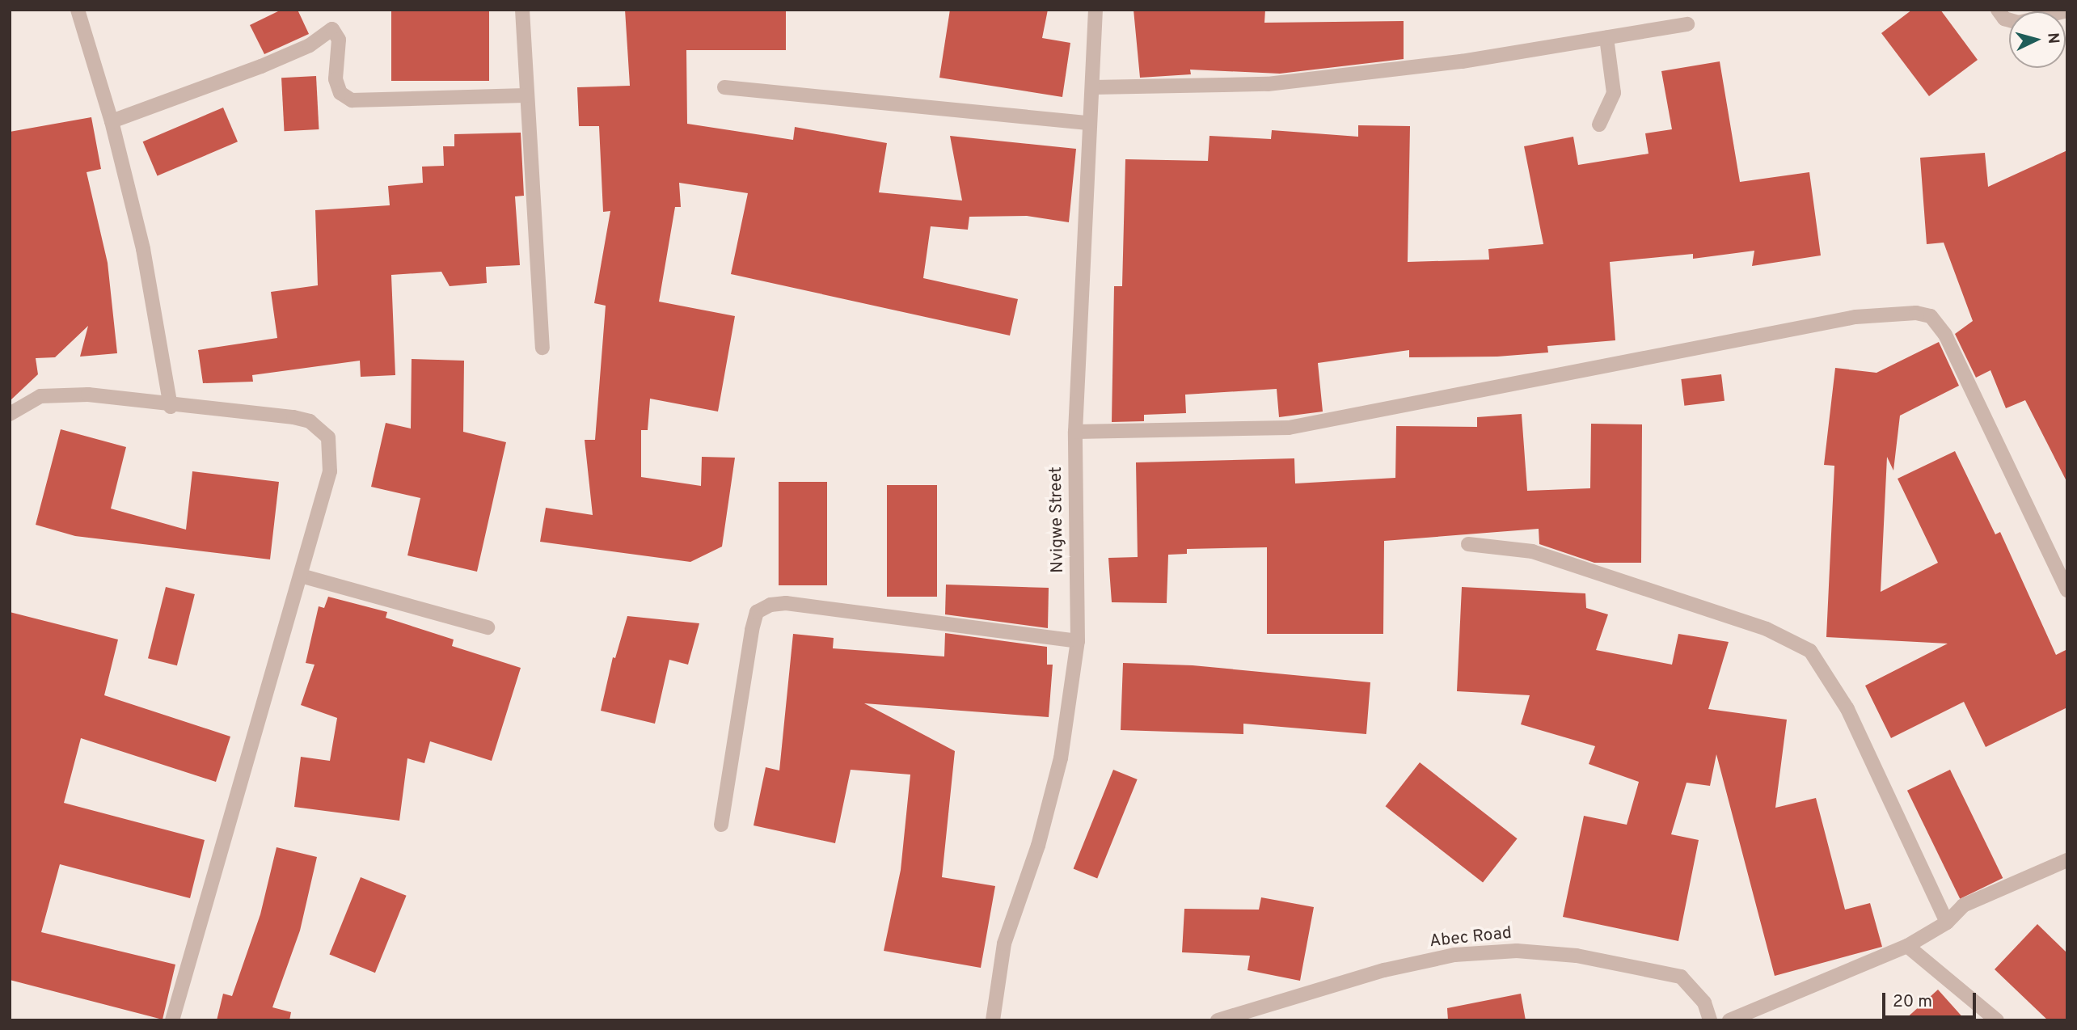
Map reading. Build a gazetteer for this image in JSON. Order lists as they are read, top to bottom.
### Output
{
  "streets": {
    "street": ["Nvigwe Street", "Abec Road"]
  },
  "scale_bar": "20 m",
  "north": "right"
}
